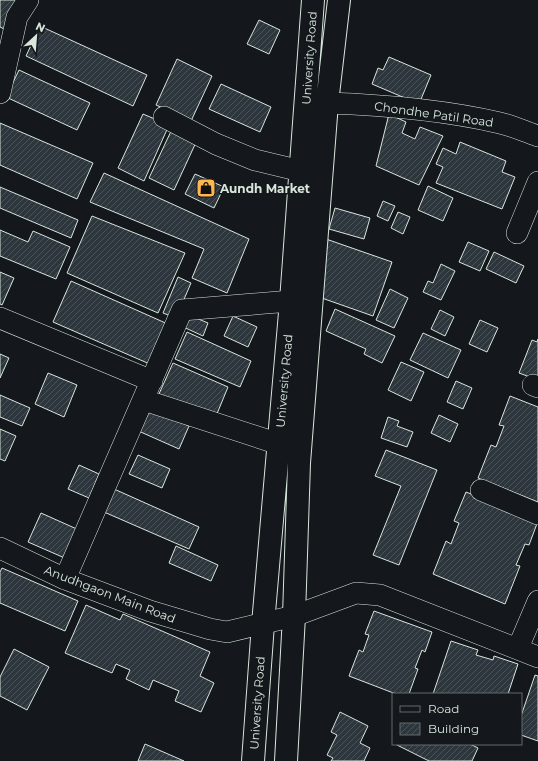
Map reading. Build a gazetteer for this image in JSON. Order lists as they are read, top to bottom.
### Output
{
  "streets": {
    "main road": ["University Road"],
    "street": ["Chondhe Patil Road", "Anudhgaon Main Road"]
  },
  "crossings": [
    ["University Road", "Chondhe Patil Road"],
    ["University Road", "Anudhgaon Main Road"]
  ],
  "places": {
    "shop": ["Aundh Market"]
  },
  "legend": ["Road", "Building"],
  "north": "top right"
}
